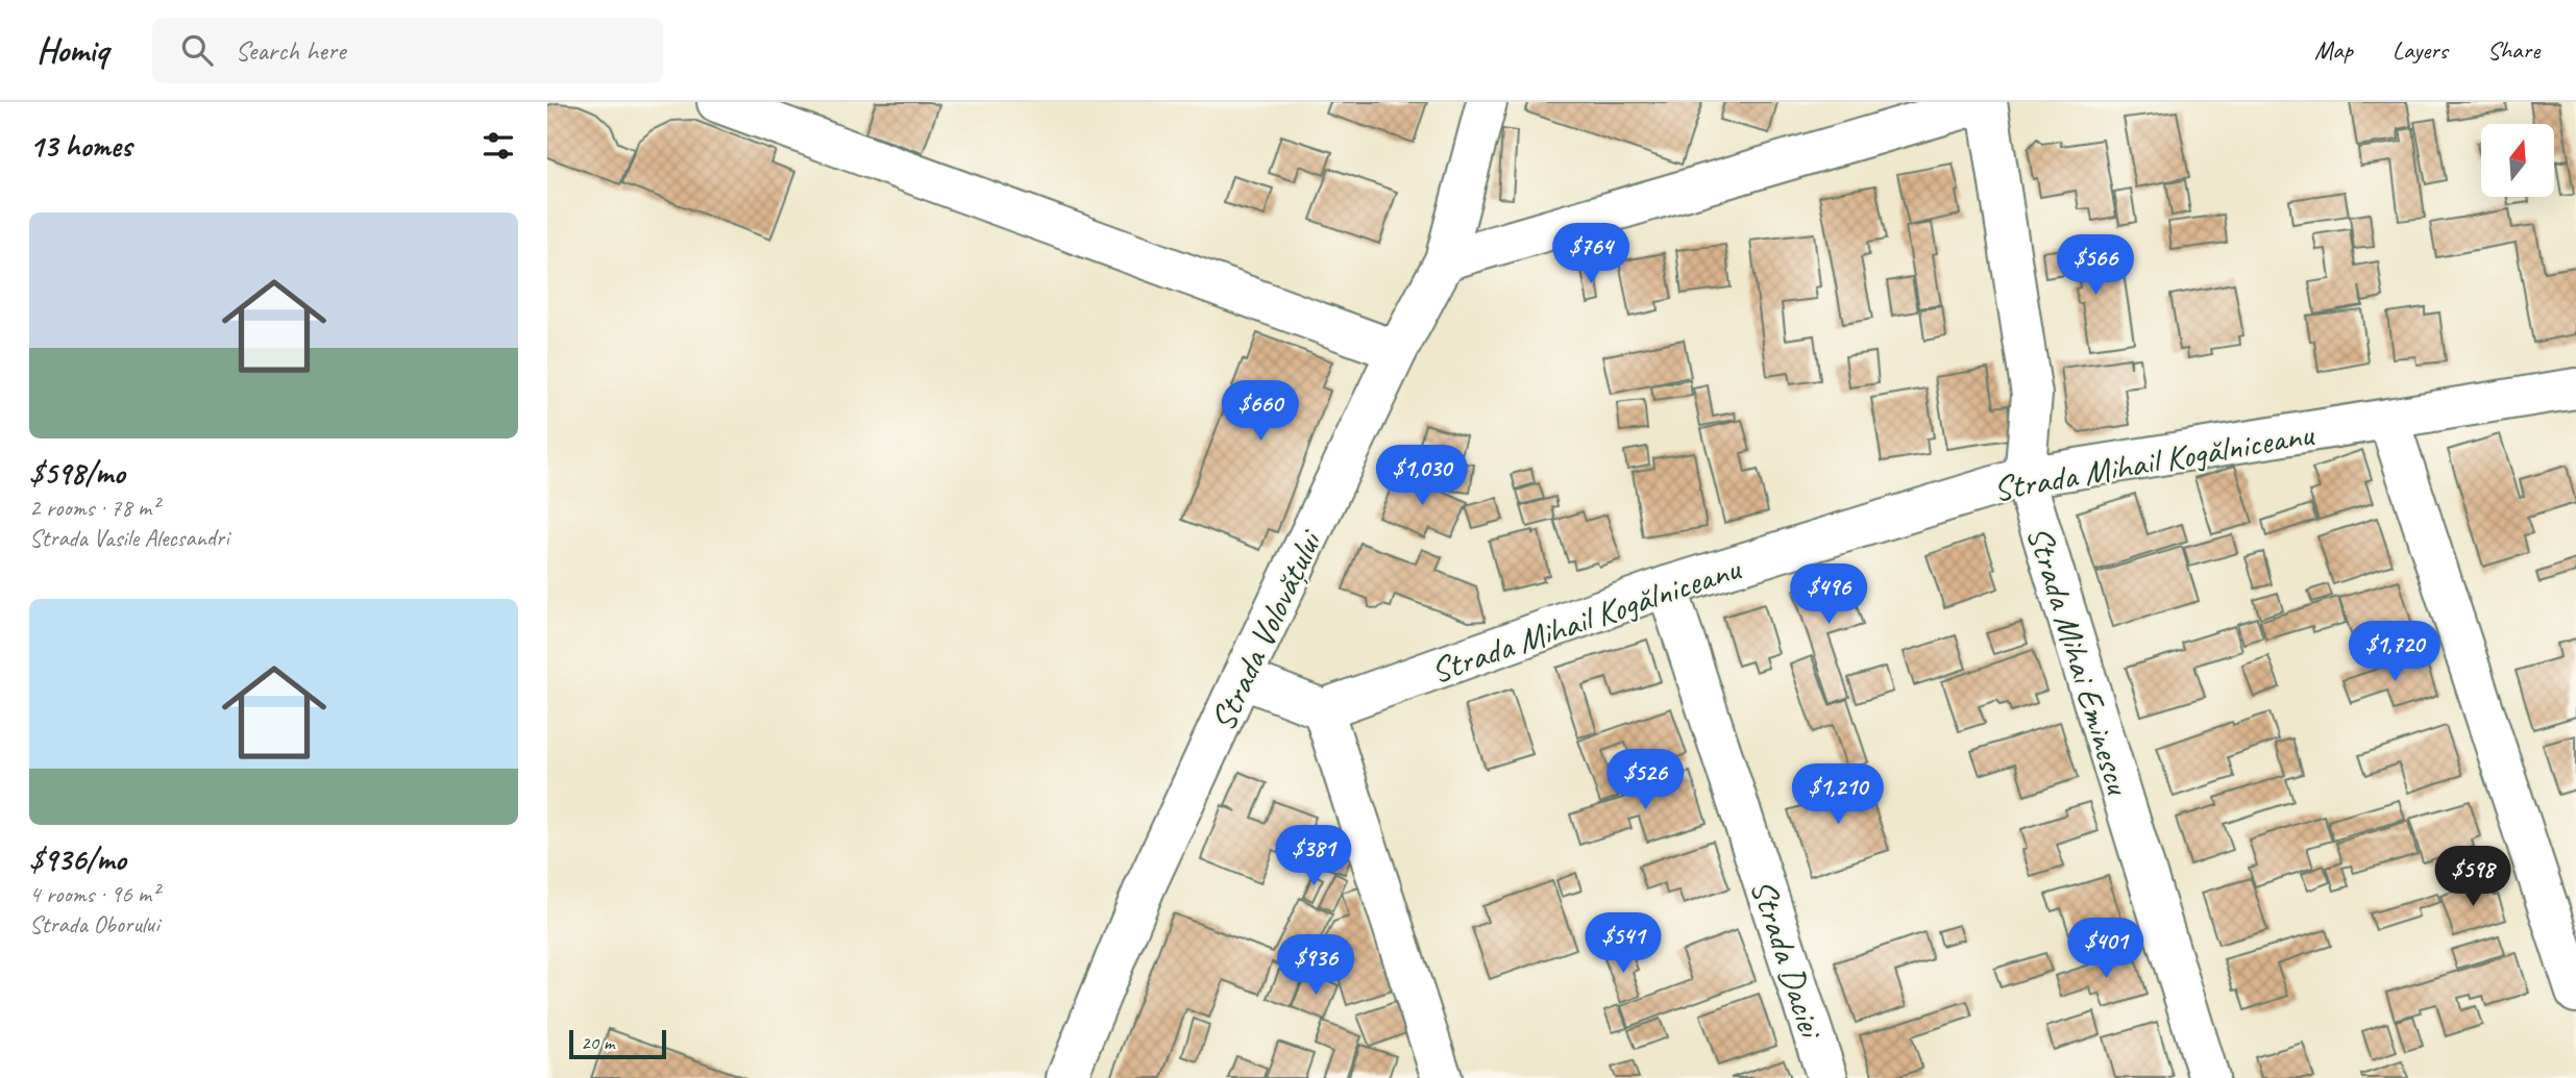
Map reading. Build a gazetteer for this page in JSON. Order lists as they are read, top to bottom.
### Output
{
  "streets": {
    "street": [
      "Strada Mihail Kogălniceanu",
      "Strada Volovățului",
      "Strada Mihai Eminescu",
      "Strada Daciei"
    ]
  },
  "crossings": [
    ["Strada Mihail Kogălniceanu", "Strada Mihai Eminescu"],
    ["Strada Mihail Kogălniceanu", "Strada Daciei"]
  ],
  "scale_bar": "20 m",
  "north": "top",
  "page": {
    "header": "Homiq",
    "search": "Search here",
    "nav": ["Map", "Layers", "Share"],
    "heading": "13 homes",
    "list": [
      {
        "name": "$598/mo",
        "note": "2 rooms · 78 m² · Strada Vasile Alecsandri"
      },
      {
        "name": "$936/mo",
        "note": "4 rooms · 96 m² · Strada Oborului"
      }
    ],
    "price": [
      "$764",
      "$566",
      "$660",
      "$1,030",
      "$496",
      "$1,720",
      "$526",
      "$1,210",
      "$381",
      "$598",
      "$541",
      "$401",
      "$936"
    ],
    "scale": "20 m"
  }
}
